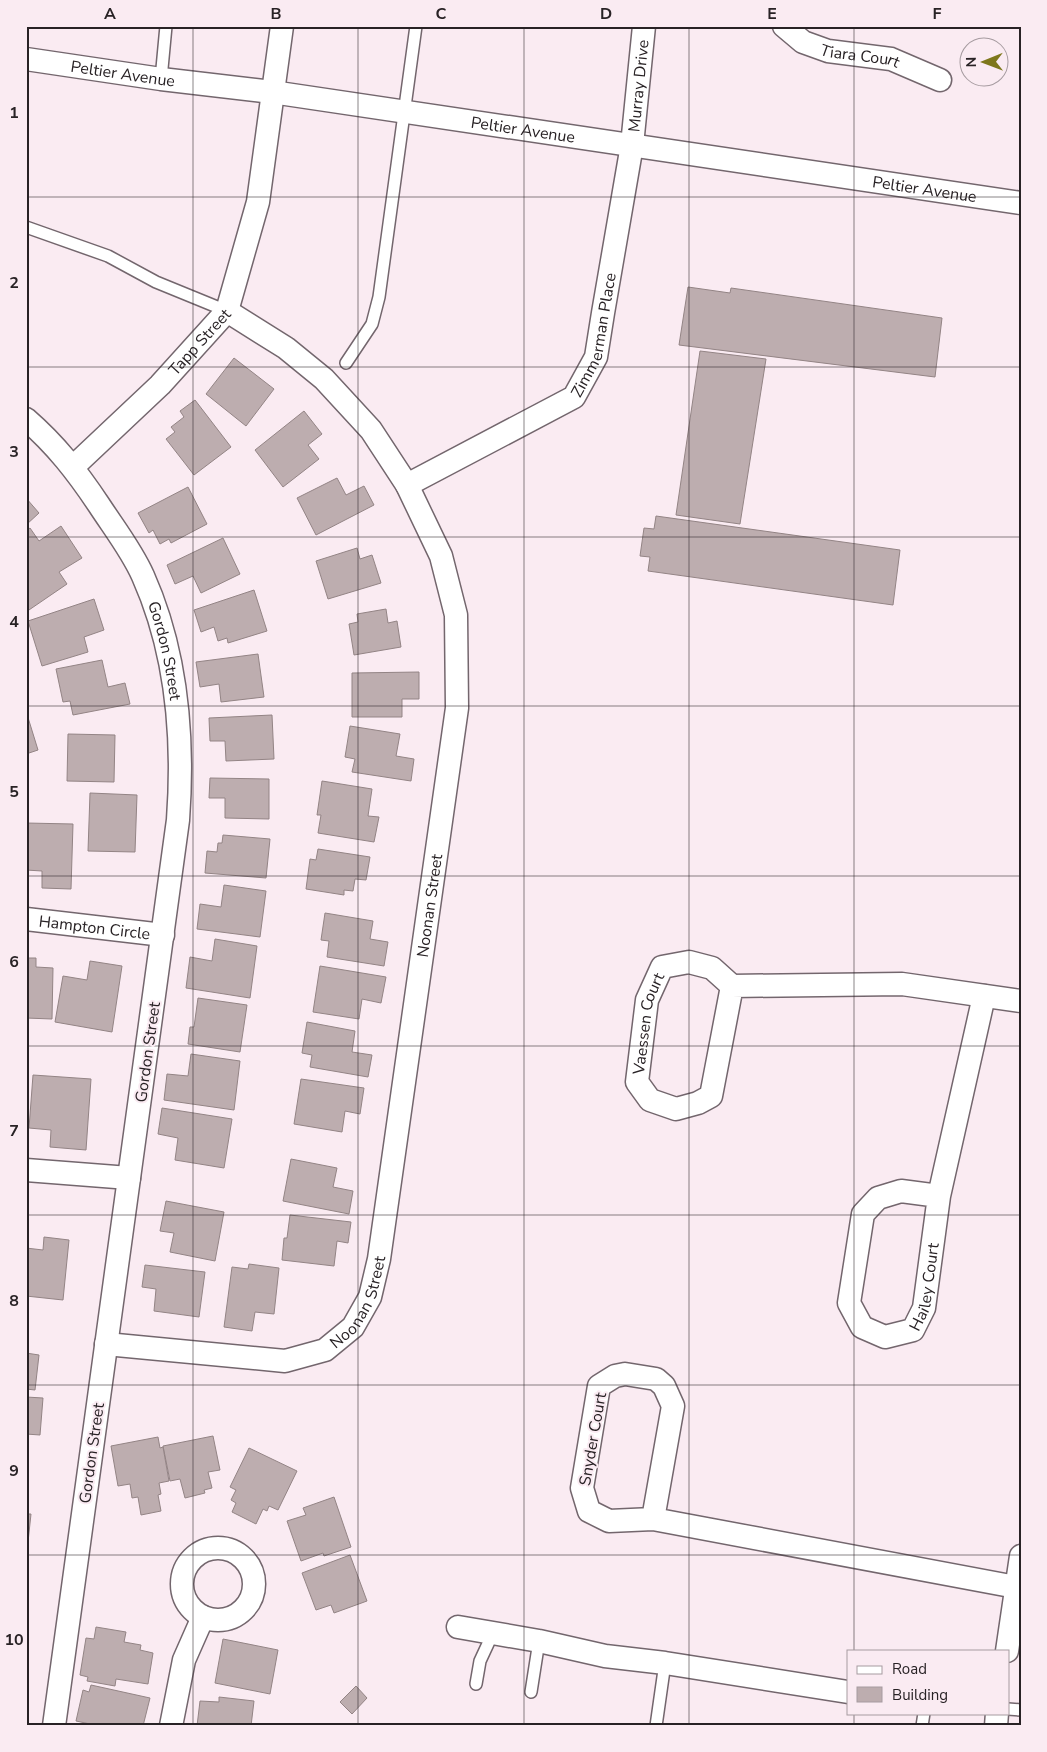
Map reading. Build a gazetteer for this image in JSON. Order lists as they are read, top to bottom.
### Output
{
  "streets": {
    "street": [
      "Tiara Court",
      "Peltier Avenue",
      "Murray Drive",
      "Zimmerman Place",
      "Tapp Street",
      "Gordon Street",
      "Noonan Street",
      "Hampton Circle",
      "Vaessen Court",
      "Hailey Court",
      "Snyder Court"
    ]
  },
  "crossings": [
    ["Peltier Avenue", "Murray Drive"],
    ["Peltier Avenue", "Zimmerman Place"],
    ["Peltier Avenue", "Tapp Street"],
    ["Murray Drive", "Zimmerman Place"],
    ["Zimmerman Place", "Noonan Street"],
    ["Tapp Street", "Gordon Street"],
    ["Tapp Street", "Noonan Street"],
    ["Gordon Street", "Noonan Street"],
    ["Gordon Street", "Hampton Circle"]
  ],
  "legend": ["Road", "Building"],
  "north": "left",
  "grid": {
    "columns": [
      "A",
      "B",
      "C",
      "D",
      "E",
      "F"
    ],
    "rows": [
      "1",
      "2",
      "3",
      "4",
      "5",
      "6",
      "7",
      "8",
      "9",
      "10"
    ]
  }
}
